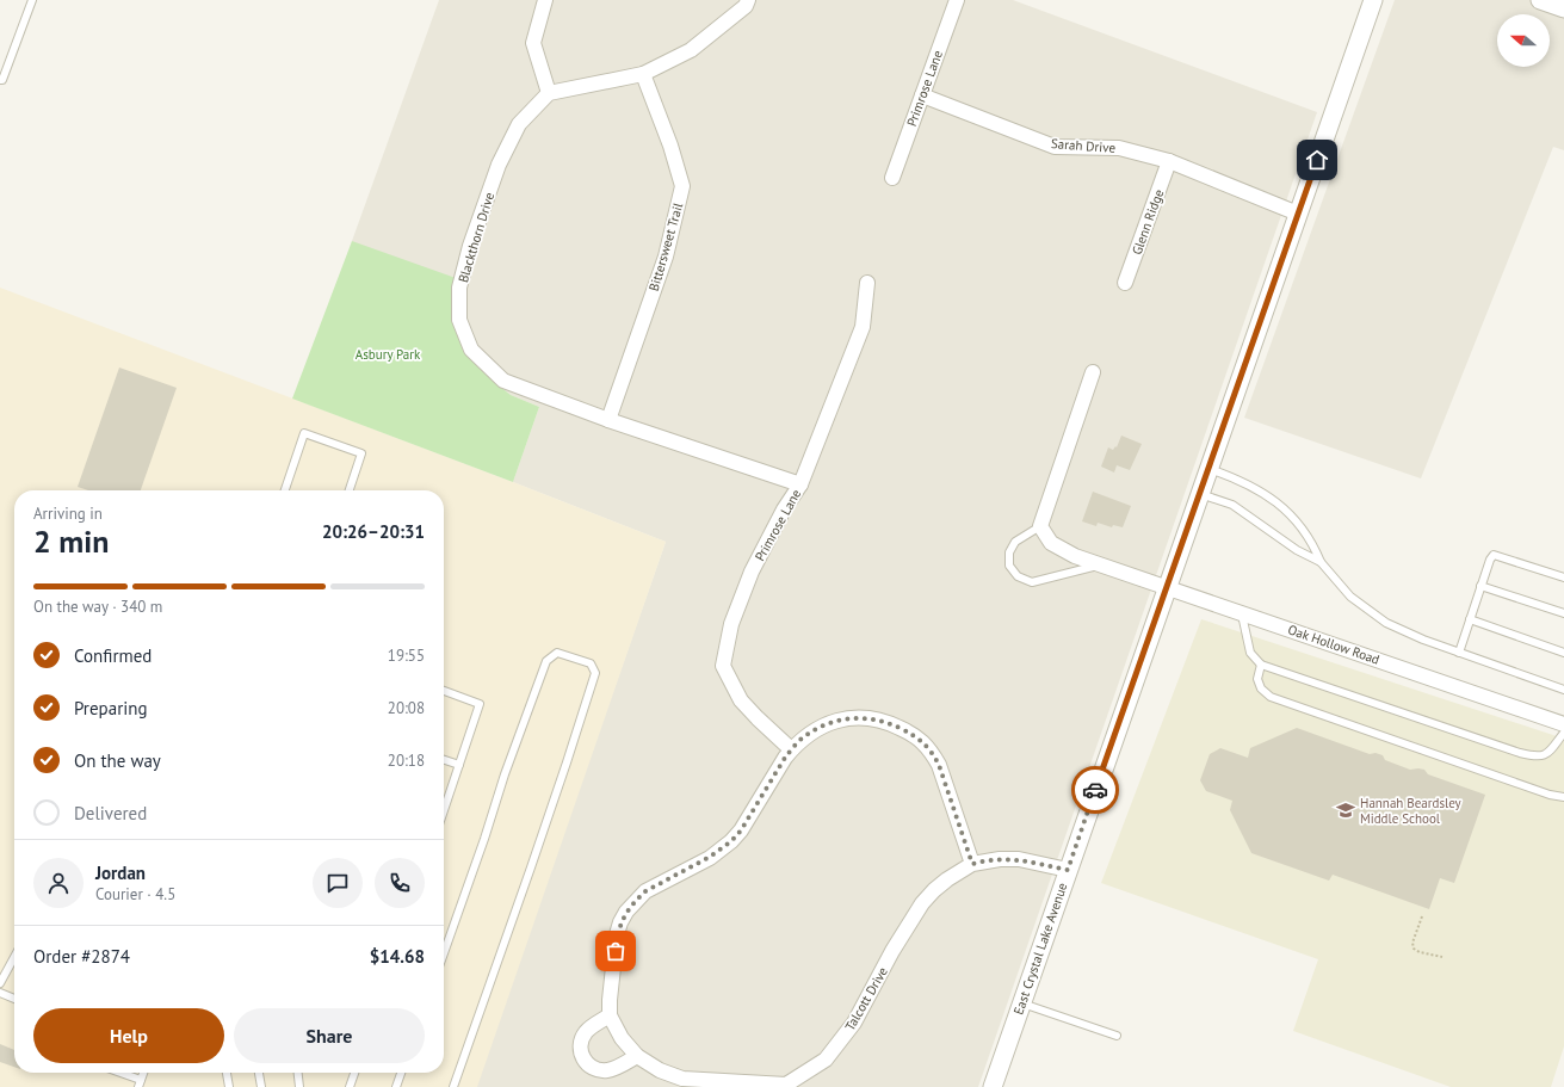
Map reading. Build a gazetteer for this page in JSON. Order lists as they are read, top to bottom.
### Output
{
  "streets": {
    "street": [
      "Primrose Lane",
      "Sarah Drive",
      "Glenn Ridge",
      "Blackthorn Drive",
      "Bittersweet Trail",
      "Oak Hollow Road",
      "East Crystal Lake Avenue",
      "Talcott Drive"
    ]
  },
  "crossings": [
    ["Primrose Lane", "Sarah Drive"],
    ["Primrose Lane", "Blackthorn Drive"],
    ["Primrose Lane", "Talcott Drive"],
    ["Sarah Drive", "Glenn Ridge"],
    ["Sarah Drive", "East Crystal Lake Avenue"],
    ["Blackthorn Drive", "Bittersweet Trail"],
    ["Oak Hollow Road", "East Crystal Lake Avenue"]
  ],
  "parks": ["Asbury Park"],
  "places": {
    "school or university": ["Hannah Beardsley Middle School"]
  },
  "north": "left",
  "page": {
    "heading": ["2 min", "Arriving in", "20:26–20:31"],
    "panel": [
      "Jordan",
      "Courier · 4.5",
      "Order #2874",
      "$14.68"
    ],
    "bar": "On the way · 340 m",
    "list": [
      ["Confirmed", "19:55"],
      ["Preparing", "20:08"],
      ["On the way", "20:18"],
      "Delivered"
    ],
    "buttons": ["Help", "Share"]
  }
}
